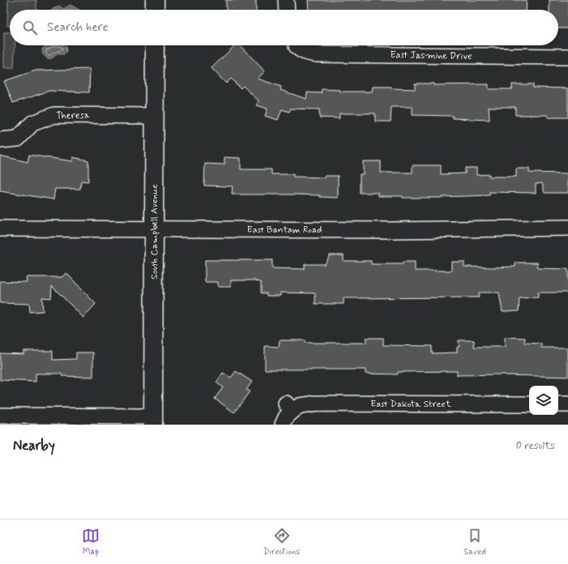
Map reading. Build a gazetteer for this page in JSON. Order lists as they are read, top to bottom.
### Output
{
  "streets": {
    "main road": ["South Campbell Avenue"],
    "street": [
      "East Jasmine Drive",
      "Theresa",
      "East Bantam Road",
      "East Dakota Street"
    ]
  },
  "crossings": [
    ["Theresa", "South Campbell Avenue"],
    ["East Bantam Road", "South Campbell Avenue"]
  ],
  "page": {
    "search": "Search here",
    "heading": ["Nearby", "0 results"],
    "nav": ["Map", "Directions", "Saved"]
  }
}
